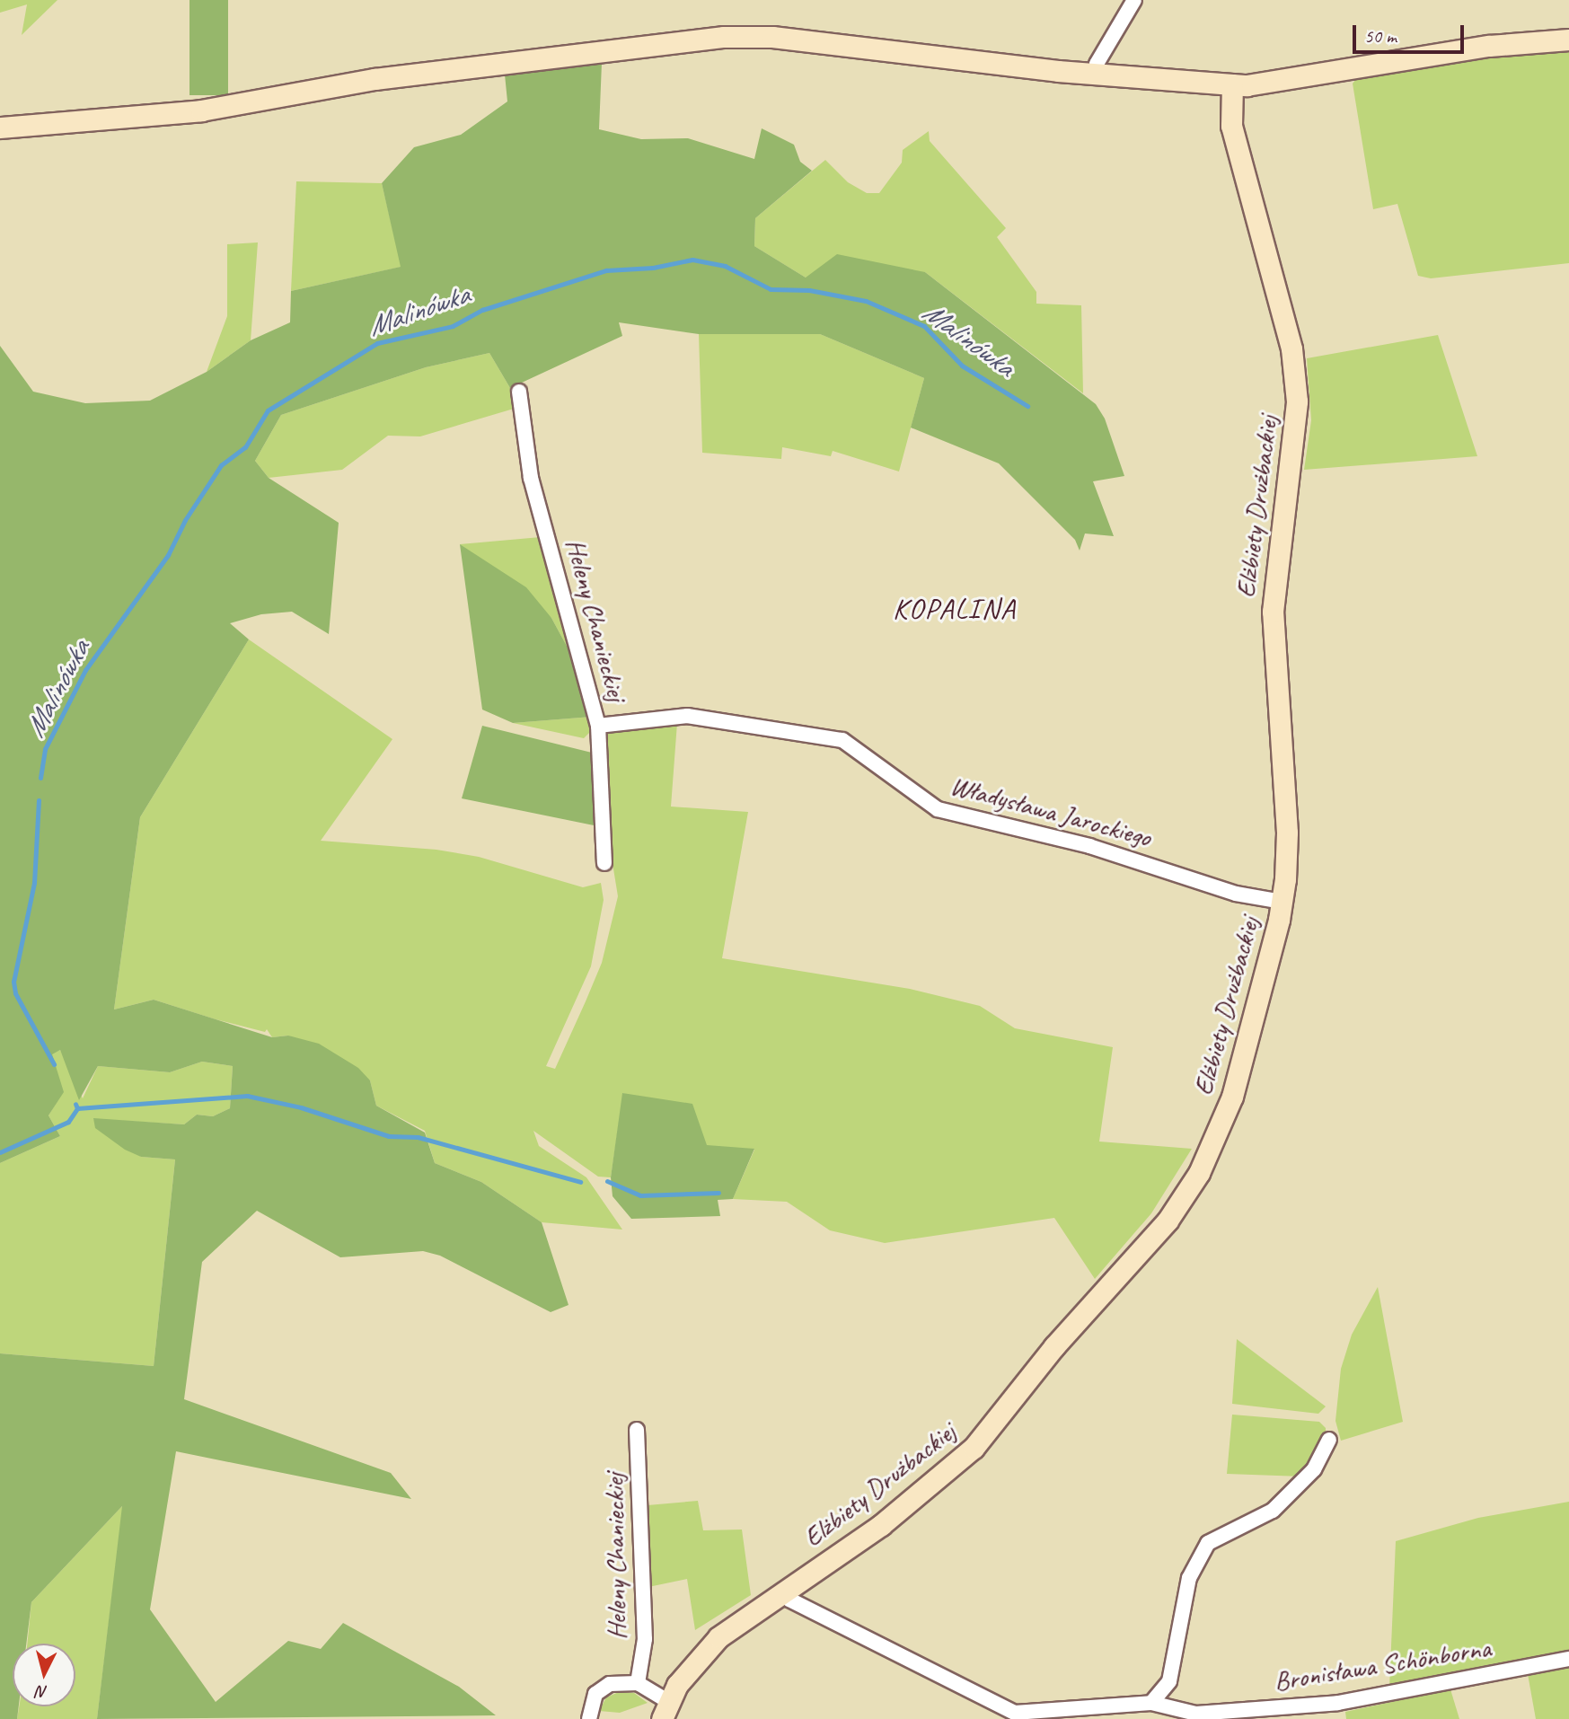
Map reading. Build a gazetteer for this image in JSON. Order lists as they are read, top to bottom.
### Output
{
  "streets": {
    "street": [
      "Elżbiety Drużbackiej",
      "Heleny Chanieckiej",
      "Władysława Jarockiego",
      "Bronisława Schönborna"
    ]
  },
  "crossings": [
    ["Elżbiety Drużbackiej", "Władysława Jarockiego"],
    ["Elżbiety Drużbackiej", "Bronisława Schönborna"],
    ["Heleny Chanieckiej", "Władysława Jarockiego"]
  ],
  "districts": ["KOPALINA"],
  "water": ["Malinówka"],
  "scale_bar": "50 m",
  "north": "bottom"
}
